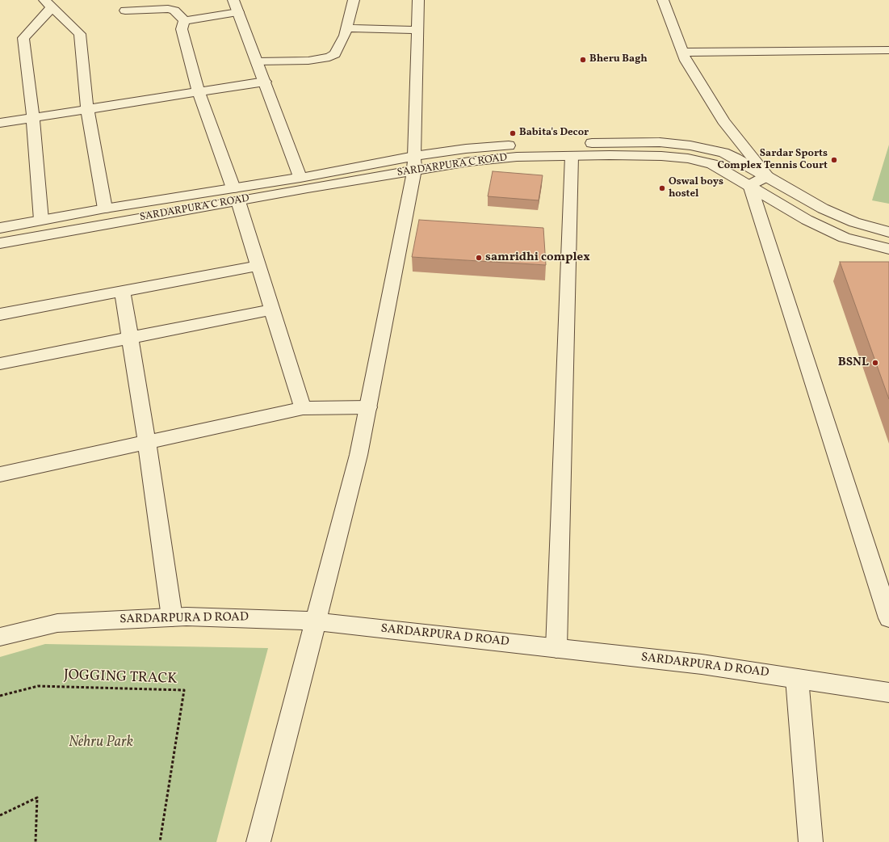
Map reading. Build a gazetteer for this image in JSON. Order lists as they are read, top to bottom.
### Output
{
  "streets": {
    "street": ["SARDARPURA C ROAD", "SARDARPURA D ROAD"],
    "path": ["JOGGING TRACK"]
  },
  "parks": ["Nehru Park"],
  "places": [
    "Bheru Bagh",
    "Babita's Decor",
    "Sardar Sports Complex Tennis Court",
    "Oswal boys hostel",
    "samridhi complex",
    "BSNL"
  ]
}
